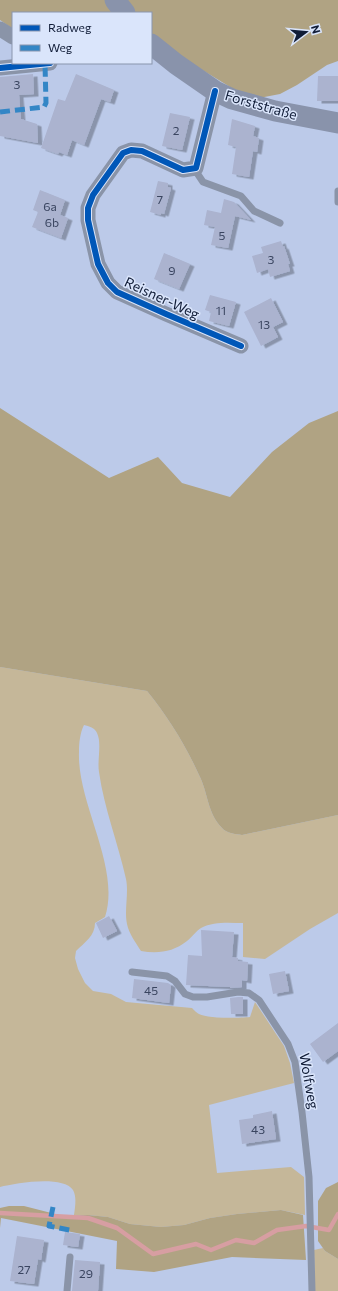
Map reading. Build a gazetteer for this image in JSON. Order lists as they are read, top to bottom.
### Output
{
  "streets": {
    "street": ["Forststraße", "Reisner-Weg"],
    "lane": ["Wolfweg"]
  },
  "house_numbers": [
    "3",
    "2",
    "7",
    "6a",
    "6b",
    "5",
    "3",
    "9",
    "11",
    "13",
    "45",
    "43",
    "27",
    "29"
  ],
  "legend": ["Radweg", "Weg"],
  "north": "right"
}
